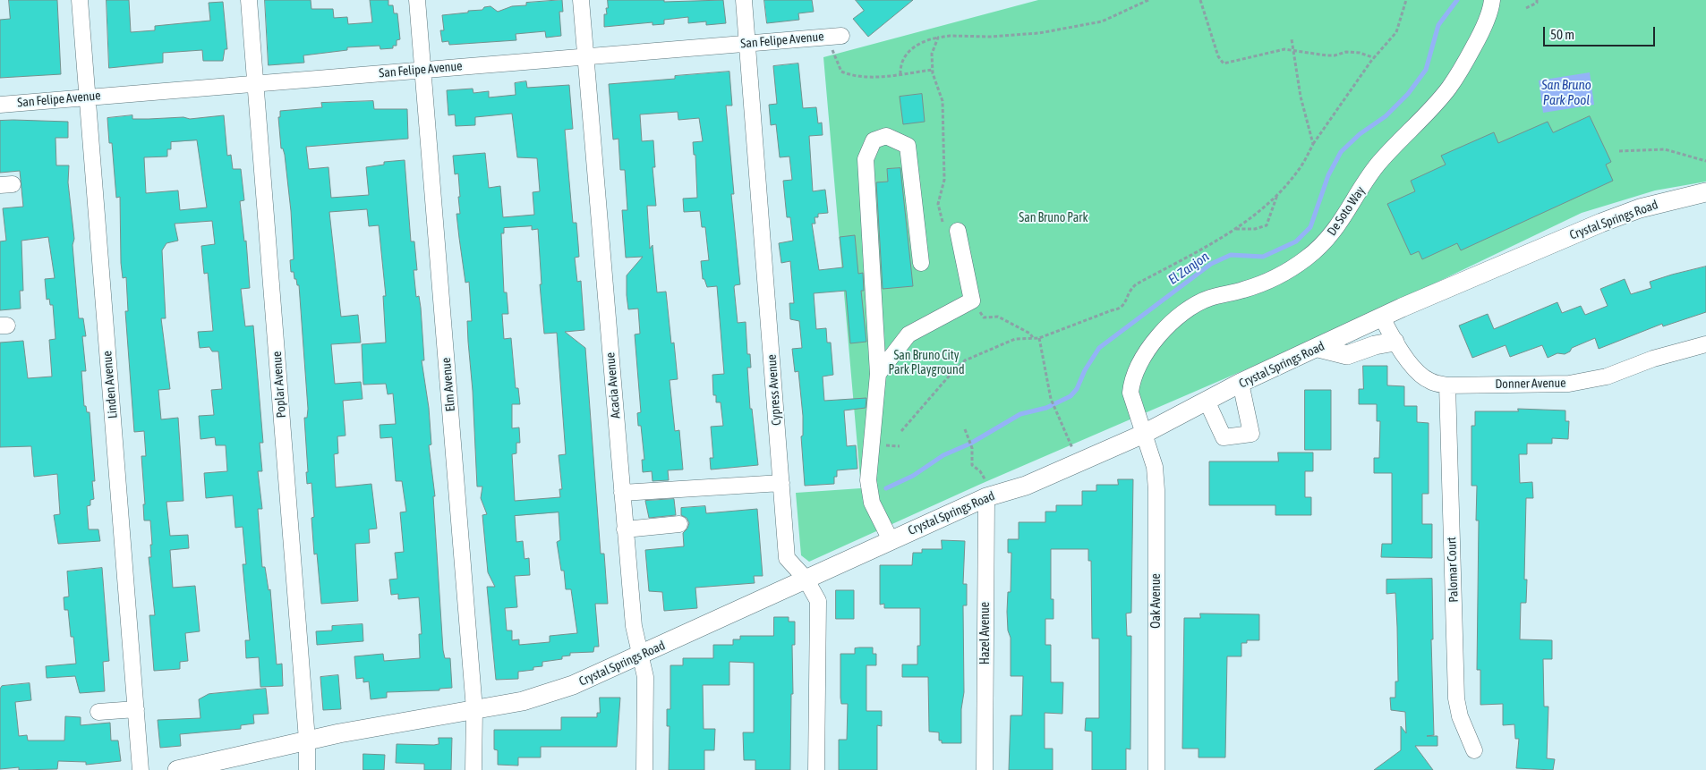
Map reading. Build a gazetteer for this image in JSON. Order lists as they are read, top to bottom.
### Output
{
  "streets": {
    "main road": ["Crystal Springs Road"],
    "street": [
      "San Felipe Avenue",
      "De Soto Way",
      "Donner Avenue",
      "Linden Avenue",
      "Poplar Avenue",
      "Elm Avenue",
      "Acacia Avenue",
      "Cypress Avenue",
      "Palomar Court",
      "Oak Avenue",
      "Hazel Avenue"
    ]
  },
  "crossings": [
    ["San Felipe Avenue", "Linden Avenue"],
    ["San Felipe Avenue", "Poplar Avenue"],
    ["San Felipe Avenue", "Elm Avenue"],
    ["San Felipe Avenue", "Acacia Avenue"],
    ["San Felipe Avenue", "Cypress Avenue"],
    ["De Soto Way", "Crystal Springs Road"],
    ["De Soto Way", "Oak Avenue"],
    ["Crystal Springs Road", "Donner Avenue"],
    ["Crystal Springs Road", "Poplar Avenue"],
    ["Crystal Springs Road", "Elm Avenue"],
    ["Crystal Springs Road", "Acacia Avenue"],
    ["Crystal Springs Road", "Cypress Avenue"],
    ["Crystal Springs Road", "Oak Avenue"],
    ["Crystal Springs Road", "Hazel Avenue"],
    ["Donner Avenue", "Palomar Court"]
  ],
  "water": ["San Bruno Park Pool", "El Zanjon"],
  "parks": ["San Bruno Park", "San Bruno City Park Playground"],
  "scale_bar": "50 m"
}
